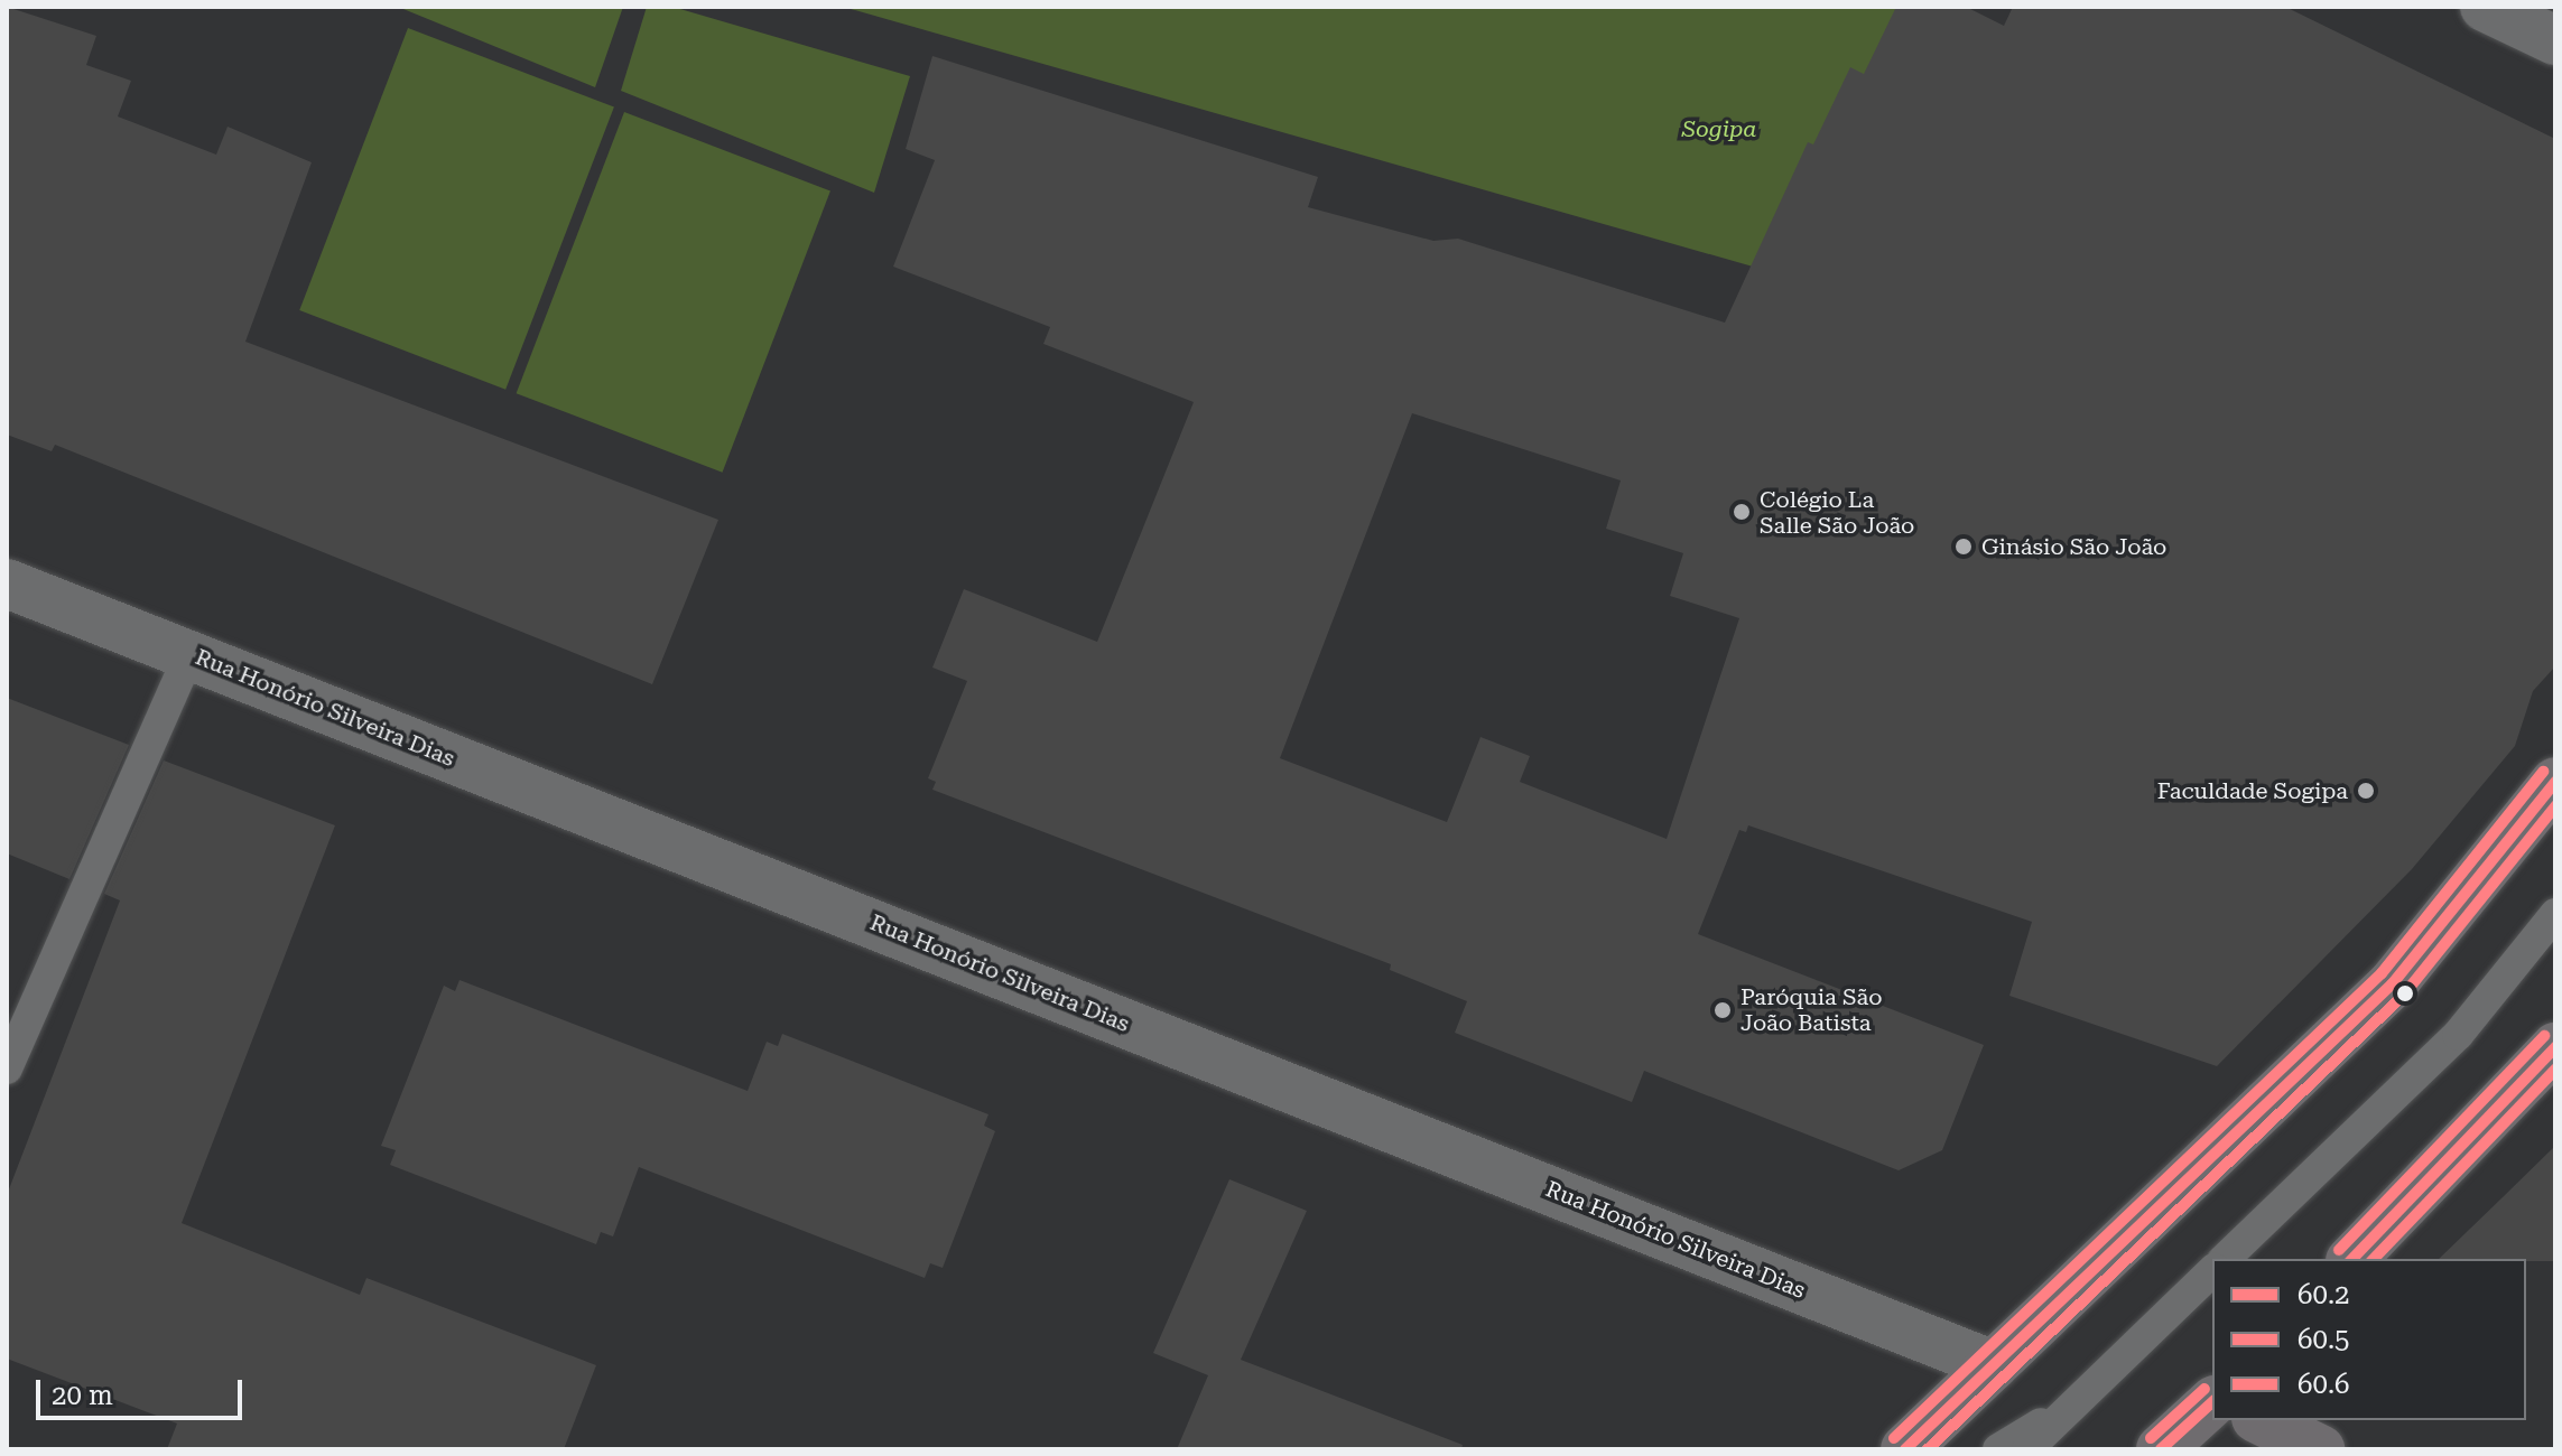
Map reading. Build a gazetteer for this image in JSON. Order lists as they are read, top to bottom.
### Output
{
  "streets": {
    "street": ["Rua Honório Silveira Dias"]
  },
  "parks": ["Sogipa"],
  "places": [
    "Colégio La Salle São João",
    "Ginásio São João",
    "Faculdade Sogipa",
    "Paróquia São João Batista"
  ],
  "lines": ["transit line 60.6", "transit line 60.2", "transit line 60.5"],
  "legend": ["60.2", "60.5", "60.6"],
  "scale_bar": "20 m"
}
